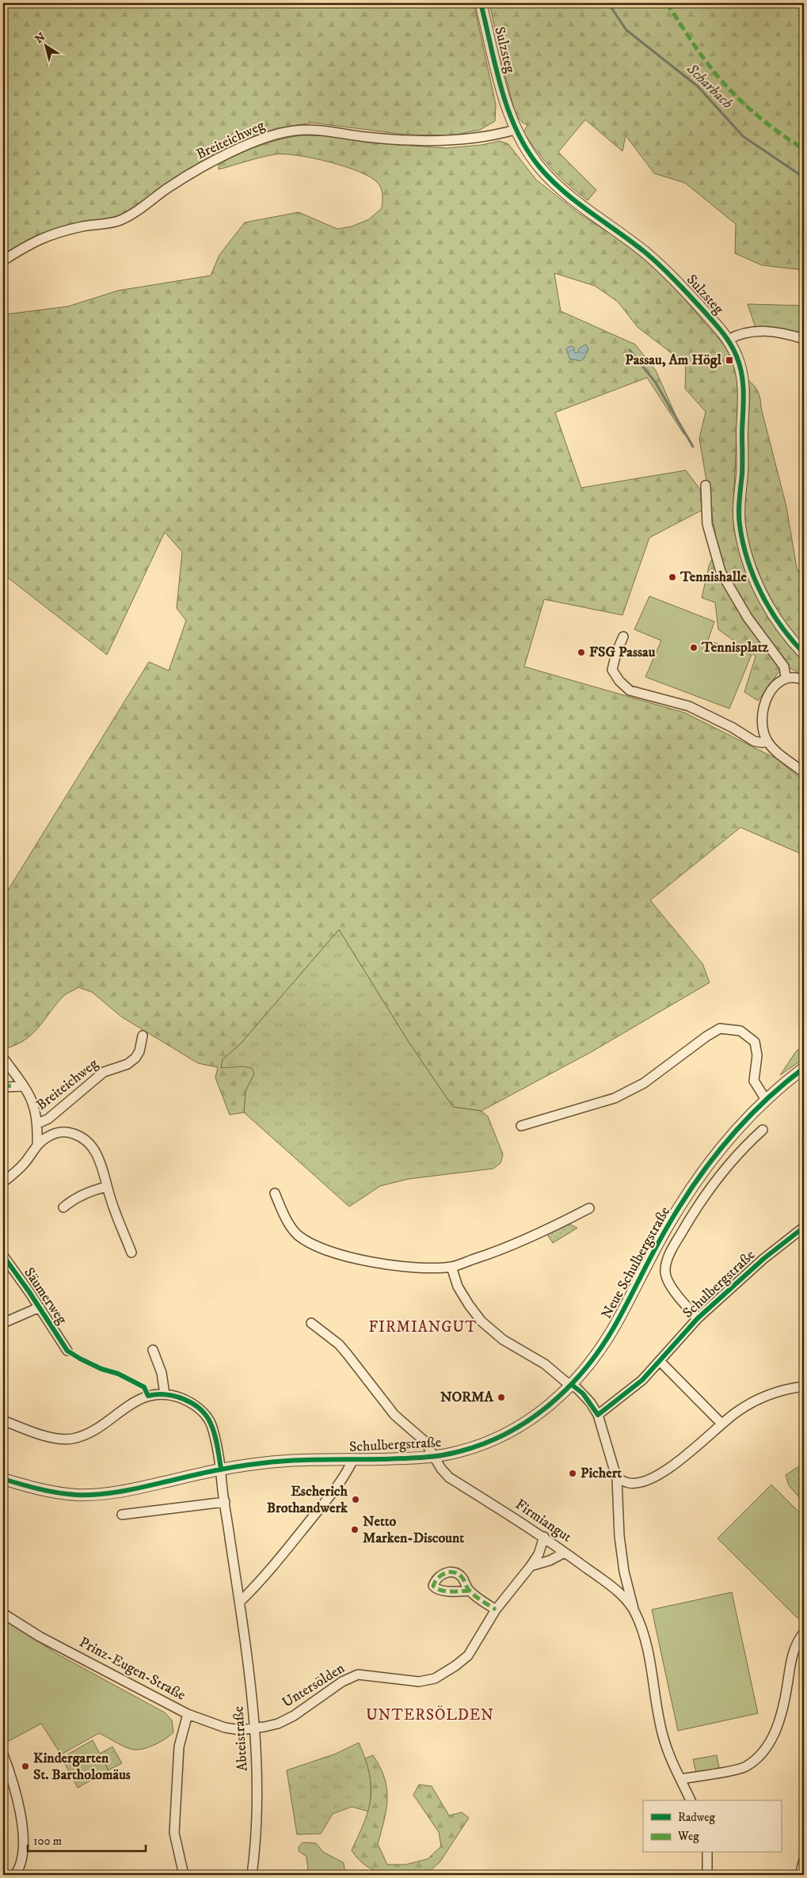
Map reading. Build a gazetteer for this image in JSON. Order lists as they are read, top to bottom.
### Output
{
  "streets": {
    "street": [
      "Sulzsteg",
      "Breiteichweg",
      "Neue Schulbergstraße",
      "Schulbergstraße",
      "Säumerweg",
      "Firmiangut",
      "Prinz-Eugen-Straße",
      "Untersölden",
      "Abteistraße"
    ]
  },
  "crossings": [
    ["Sulzsteg", "Breiteichweg"],
    ["Neue Schulbergstraße", "Schulbergstraße"],
    ["Schulbergstraße", "Firmiangut"],
    ["Schulbergstraße", "Abteistraße"],
    ["Firmiangut", "Untersölden"],
    ["Prinz-Eugen-Straße", "Untersölden"],
    ["Prinz-Eugen-Straße", "Abteistraße"],
    ["Untersölden", "Abteistraße"]
  ],
  "districts": ["FIRMIANGUT", "UNTERSÖLDEN"],
  "water": ["Scharbach"],
  "places": {
    "transit": ["Passau, Am Högl"],
    "other": [
      "Tennishalle",
      "Tennisplatz",
      "FSG Passau",
      "NORMA",
      "Pichert",
      "Escherich Brothandwerk",
      "Netto Marken-Discount",
      "Kindergarten St. Bartholomäus"
    ]
  },
  "legend": ["Radweg", "Weg"],
  "scale_bar": "100 m",
  "north": "top left"
}
